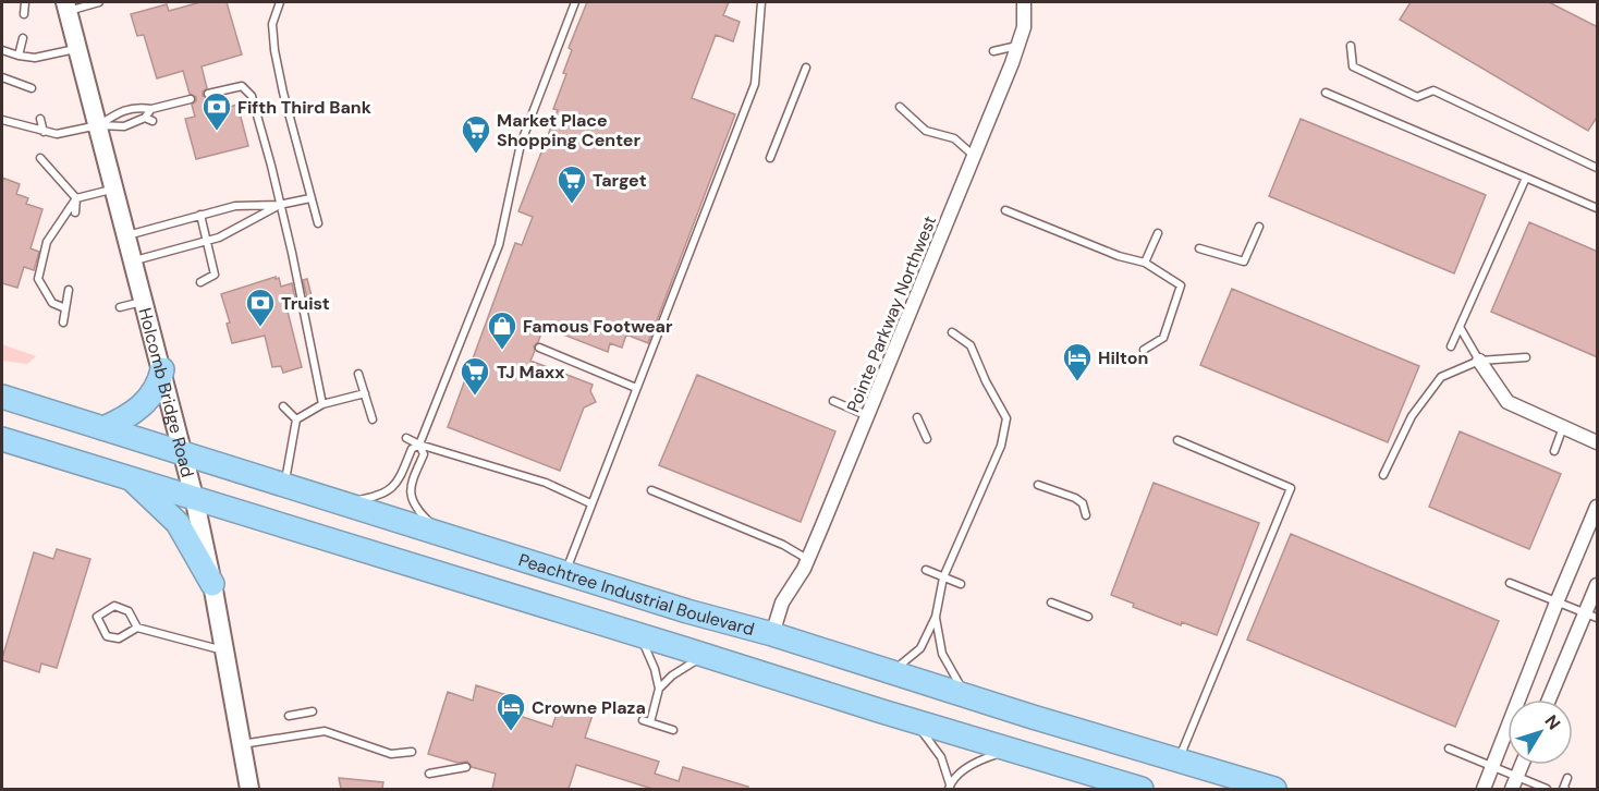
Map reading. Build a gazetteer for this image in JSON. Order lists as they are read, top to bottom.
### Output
{
  "streets": {
    "highway": ["Peachtree Industrial Boulevard"],
    "main road": ["Holcomb Bridge Road"],
    "street": ["Pointe Parkway Northwest"]
  },
  "crossings": [
    ["Pointe Parkway Northwest", "Peachtree Industrial Boulevard"],
    ["Holcomb Bridge Road", "Peachtree Industrial Boulevard"]
  ],
  "places": {
    "bank": ["Fifth Third Bank", "Truist"],
    "supermarket": ["Market Place Shopping Center", "Target", "TJ Maxx"],
    "shop": ["Famous Footwear"],
    "hotel": ["Hilton", "Crowne Plaza"]
  },
  "north": "top right"
}
